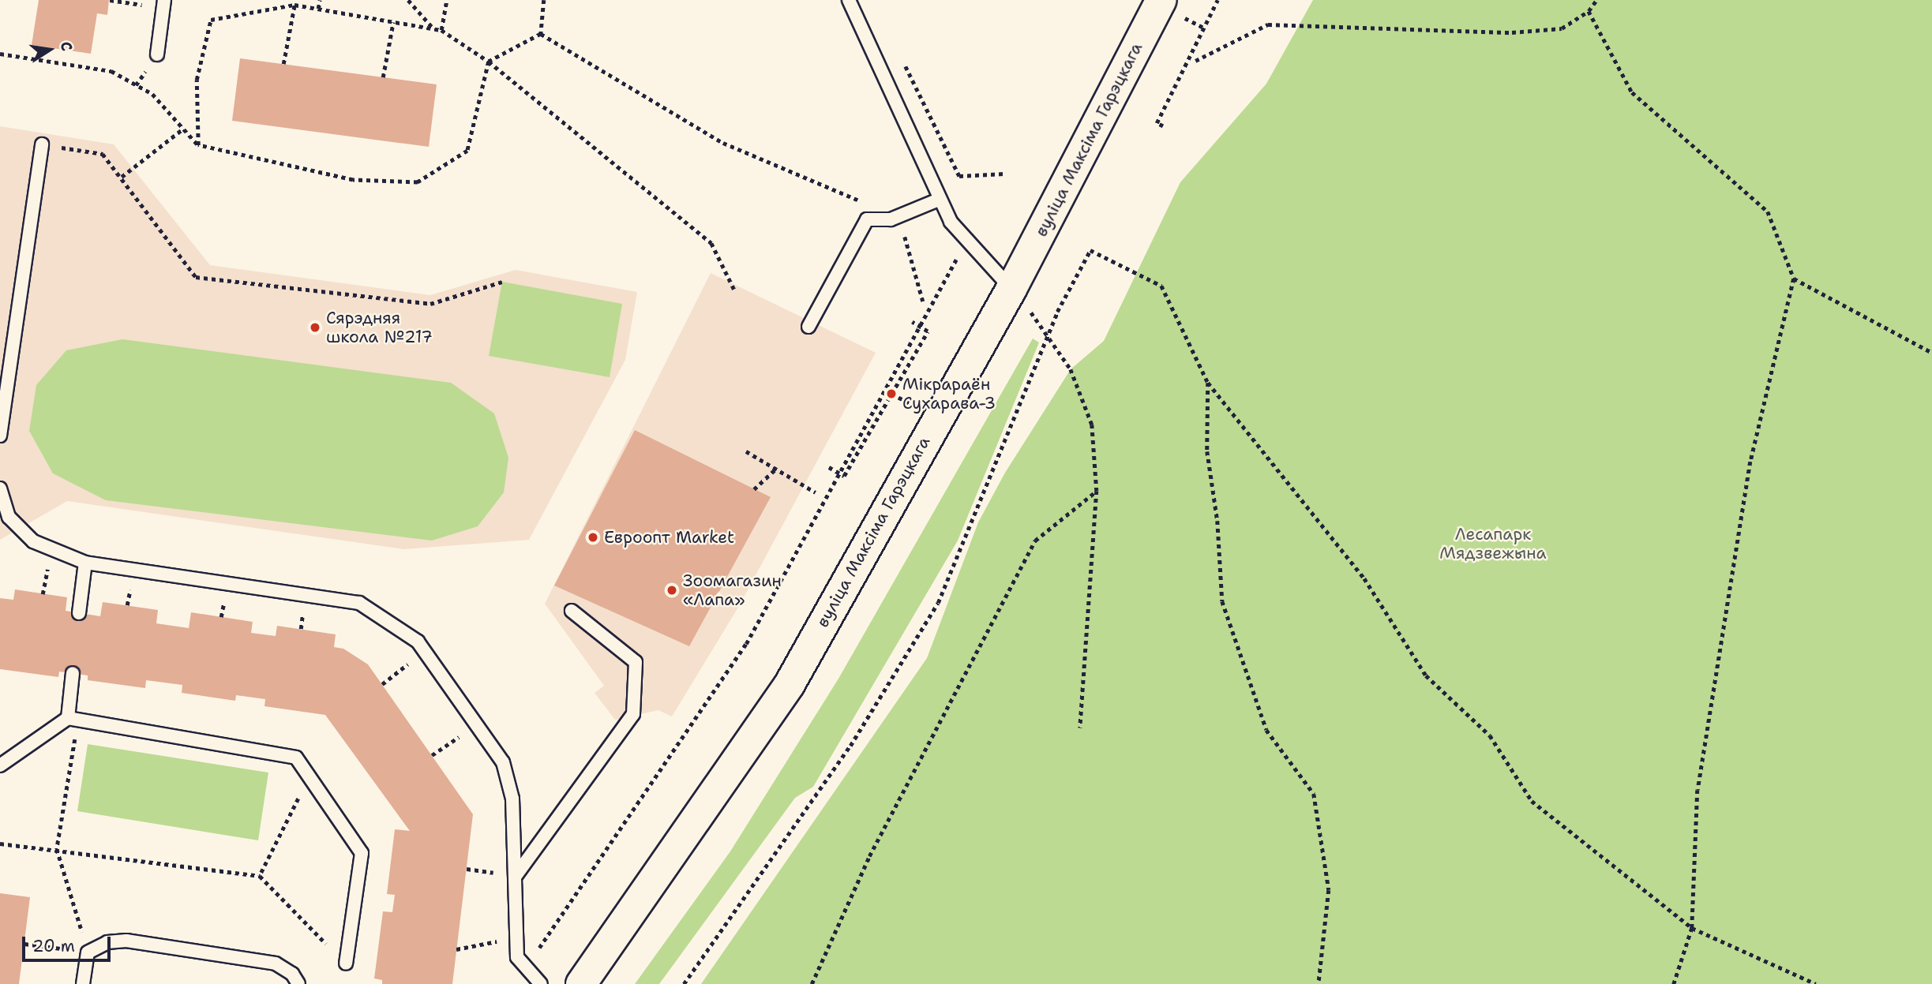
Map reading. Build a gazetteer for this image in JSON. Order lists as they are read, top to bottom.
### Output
{
  "streets": {
    "main road": ["вуліца Максіма Гарэцкага"]
  },
  "parks": ["Лесапарк Мядзвежына"],
  "places": [
    "Сярэдняя школа №217",
    "Мікрараён Сухарава-3",
    "Евроопт Market",
    "Зоомагазин «Лапа»"
  ],
  "scale_bar": "20 m",
  "north": "right"
}
